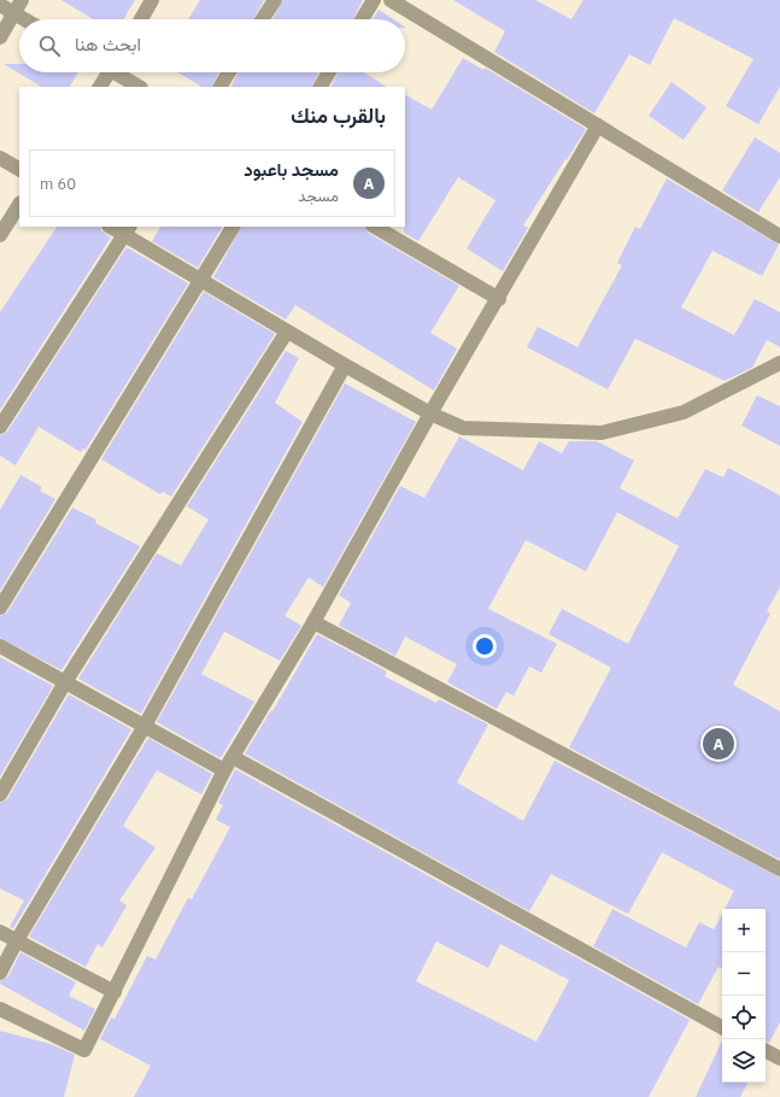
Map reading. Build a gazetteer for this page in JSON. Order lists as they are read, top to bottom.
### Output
{
  "page": {
    "search": "ابحث هنا",
    "heading": "بالقرب منك",
    "list": [
      {
        "mark": "A",
        "name": "مسجد باعبود",
        "note": "مسجد",
        "value": "60 m"
      }
    ],
    "pins": "A",
    "map_buttons": ["+", "−"]
  }
}
